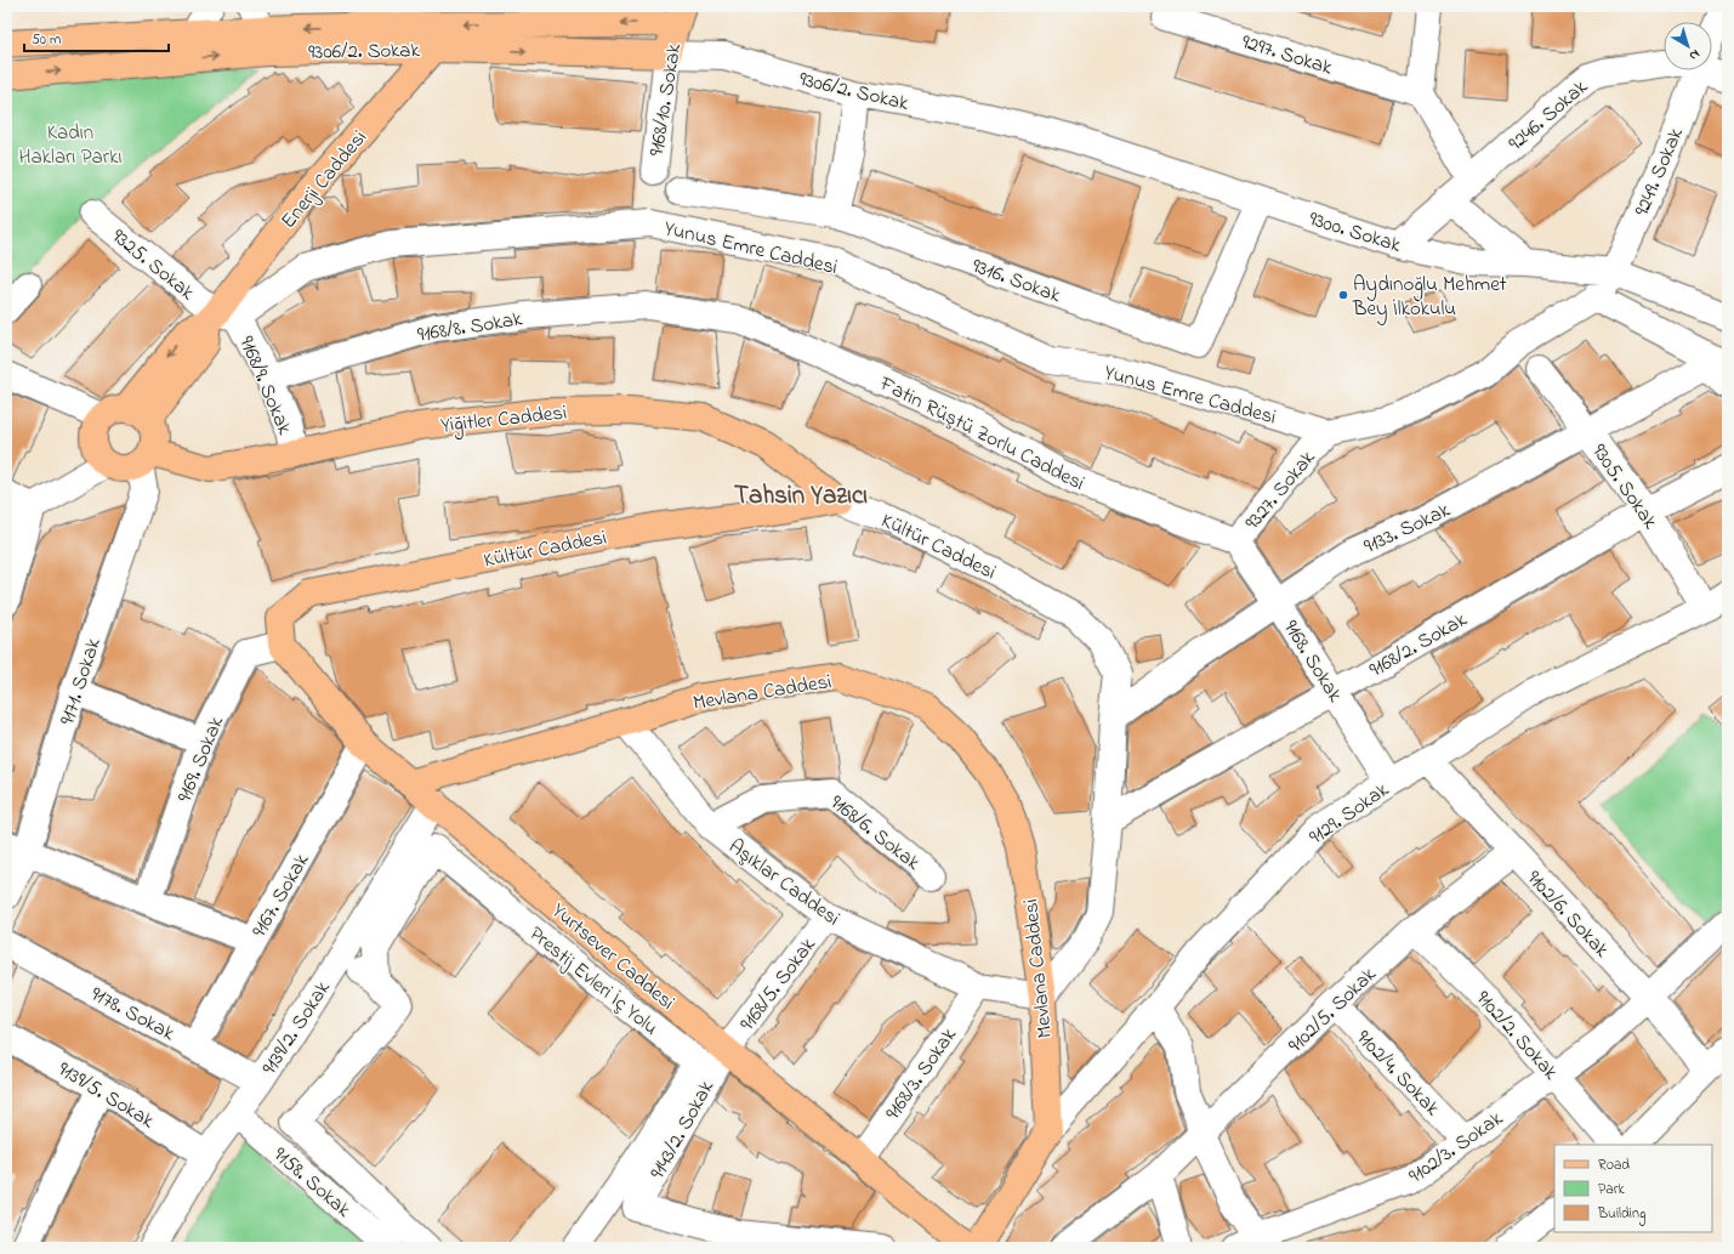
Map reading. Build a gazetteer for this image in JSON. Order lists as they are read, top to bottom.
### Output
{
  "streets": {
    "main road": [
      "9306/2. Sokak",
      "9168/10. Sokak",
      "Enerji Caddesi",
      "Yiğitler Caddesi",
      "Kültür Caddesi",
      "Mevlana Caddesi",
      "Yurtsever Caddesi"
    ],
    "street": [
      "9297. Sokak",
      "9246. Sokak",
      "9249. Sokak",
      "9300. Sokak",
      "Yunus Emre Caddesi",
      "9325. Sokak",
      "9316. Sokak",
      "9168/8. Sokak",
      "9168/9. Sokak",
      "Fatin Rüştü Zorlu Caddesi",
      "9305. Sokak",
      "9327. Sokak",
      "9133. Sokak",
      "9168/2. Sokak",
      "9168. Sokak",
      "9171. Sokak",
      "9169. Sokak",
      "9129. Sokak",
      "9168/6. Sokak",
      "Aşıklar Caddesi",
      "9167. Sokak",
      "9102/6. Sokak",
      "Prestij Evleri İç Yolu",
      "9168/5. Sokak",
      "9102/5. Sokak",
      "9178. Sokak",
      "9139/2. Sokak",
      "9102/2. Sokak",
      "9102/4. Sokak",
      "9168/3. Sokak",
      "9139/5. Sokak",
      "9143/2. Sokak",
      "9102/3. Sokak",
      "9158. Sokak"
    ]
  },
  "crossings": [
    ["9306/2. Sokak", "9168/10. Sokak"],
    ["9306/2. Sokak", "Enerji Caddesi"],
    ["9306/2. Sokak", "9300. Sokak"],
    ["9246. Sokak", "9300. Sokak"],
    ["9249. Sokak", "9300. Sokak"],
    ["9249. Sokak", "Yunus Emre Caddesi"],
    ["Enerji Caddesi", "Yunus Emre Caddesi"],
    ["Enerji Caddesi", "9325. Sokak"],
    ["Enerji Caddesi", "9168/9. Sokak"],
    ["9300. Sokak", "Yunus Emre Caddesi"],
    ["9300. Sokak", "9316. Sokak"],
    ["Yunus Emre Caddesi", "9325. Sokak"],
    ["Yunus Emre Caddesi", "9168/9. Sokak"],
    ["Yunus Emre Caddesi", "9327. Sokak"],
    ["9325. Sokak", "9168/9. Sokak"],
    ["9168/8. Sokak", "9168/9. Sokak"],
    ["9168/8. Sokak", "Fatin Rüştü Zorlu Caddesi"],
    ["9168/9. Sokak", "Yiğitler Caddesi"],
    ["Yiğitler Caddesi", "Kültür Caddesi"],
    ["Yiğitler Caddesi", "9171. Sokak"],
    ["Fatin Rüştü Zorlu Caddesi", "9327. Sokak"],
    ["Fatin Rüştü Zorlu Caddesi", "9168. Sokak"],
    ["9305. Sokak", "9133. Sokak"],
    ["9305. Sokak", "9168/2. Sokak"],
    ["9305. Sokak", "9129. Sokak"],
    ["9327. Sokak", "9168. Sokak"],
    ["9133. Sokak", "Kültür Caddesi"],
    ["9133. Sokak", "9168. Sokak"],
    ["Kültür Caddesi", "9168/2. Sokak"],
    ["Kültür Caddesi", "Mevlana Caddesi"],
    ["Kültür Caddesi", "9169. Sokak"],
    ["Kültür Caddesi", "Aşıklar Caddesi"],
    ["Kültür Caddesi", "Yurtsever Caddesi"],
    ["9168/2. Sokak", "9168. Sokak"],
    ["9168. Sokak", "9129. Sokak"],
    ["Mevlana Caddesi", "9129. Sokak"],
    ["Mevlana Caddesi", "Aşıklar Caddesi"],
    ["Mevlana Caddesi", "Yurtsever Caddesi"],
    ["9169. Sokak", "Yurtsever Caddesi"],
    ["9129. Sokak", "9102/6. Sokak"],
    ["9168/6. Sokak", "Aşıklar Caddesi"],
    ["Aşıklar Caddesi", "9168/5. Sokak"],
    ["Aşıklar Caddesi", "9168/3. Sokak"],
    ["9167. Sokak", "Yurtsever Caddesi"],
    ["9167. Sokak", "9178. Sokak"],
    ["9102/6. Sokak", "9102/5. Sokak"],
    ["9102/6. Sokak", "9102/3. Sokak"],
    ["Yurtsever Caddesi", "9168/5. Sokak"],
    ["Yurtsever Caddesi", "9139/2. Sokak"],
    ["Yurtsever Caddesi", "9168/3. Sokak"],
    ["Yurtsever Caddesi", "9143/2. Sokak"],
    ["9168/5. Sokak", "9143/2. Sokak"],
    ["9102/5. Sokak", "9102/2. Sokak"],
    ["9102/5. Sokak", "9102/4. Sokak"],
    ["9178. Sokak", "9139/2. Sokak"],
    ["9139/2. Sokak", "9139/5. Sokak"],
    ["9139/2. Sokak", "9158. Sokak"],
    ["9102/2. Sokak", "9102/3. Sokak"],
    ["9102/4. Sokak", "9102/3. Sokak"]
  ],
  "districts": ["Tahsin Yazıcı"],
  "parks": ["Kadın Hakları Parkı"],
  "places": ["Aydınoğlu Mehmet Bey İlkokulu"],
  "legend": ["Road", "Park", "Building"],
  "scale_bar": "50 m",
  "north": "bottom right"
}
